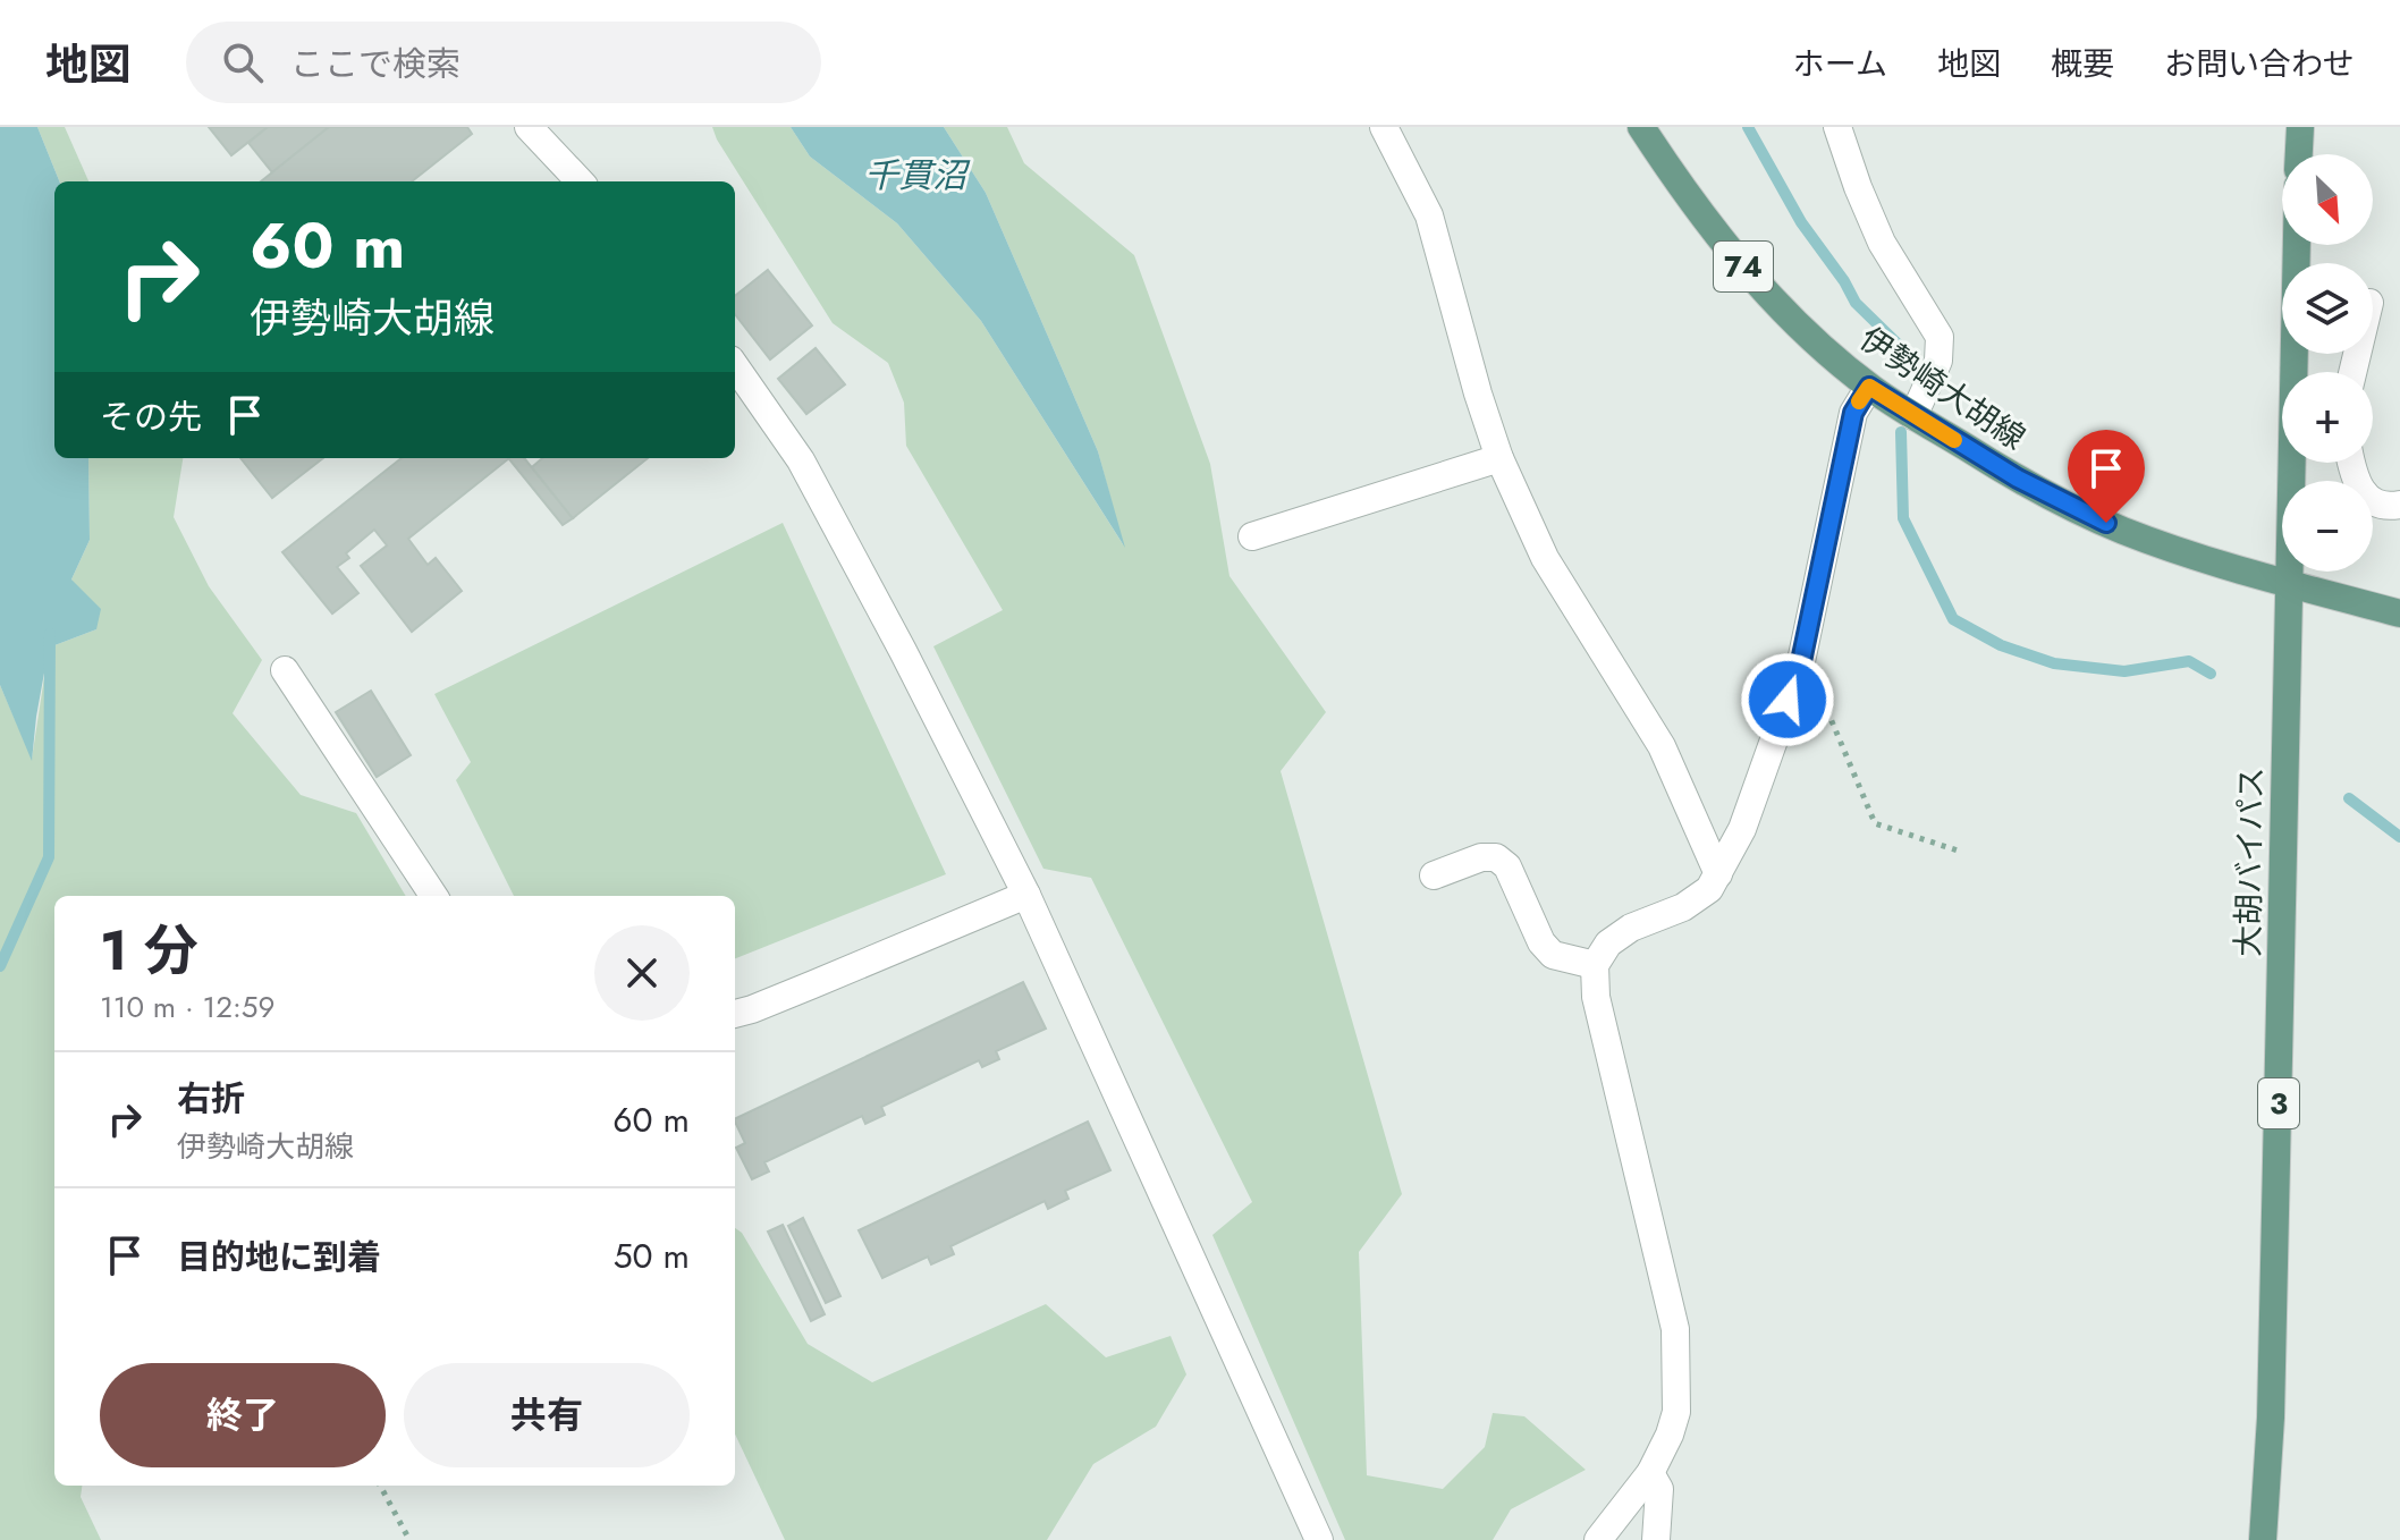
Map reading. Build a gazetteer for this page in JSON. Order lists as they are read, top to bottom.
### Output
{
  "streets": {
    "main road": [
      "74",
      "伊勢崎大胡線",
      "大胡バイパス",
      "3"
    ]
  },
  "crossings": [
    ["伊勢崎大胡線", "大胡バイパス"]
  ],
  "water": ["千貫沼"],
  "north": "bottom right",
  "page": {
    "header": "地図",
    "search": "ここで検索",
    "nav": [
      "ホーム",
      "地図",
      "概要",
      "お問い合わせ"
    ],
    "map_buttons": ["+", "−"],
    "turn": ["60 m", "伊勢崎大胡線"],
    "then": "その先",
    "heading": ["1 分", "110 m · 12:59"],
    "list": [
      {
        "name": "右折",
        "note": "伊勢崎大胡線",
        "value": "60 m"
      },
      {
        "name": "目的地に到着",
        "value": "50 m"
      }
    ],
    "buttons": ["終了", "共有"]
  }
}
